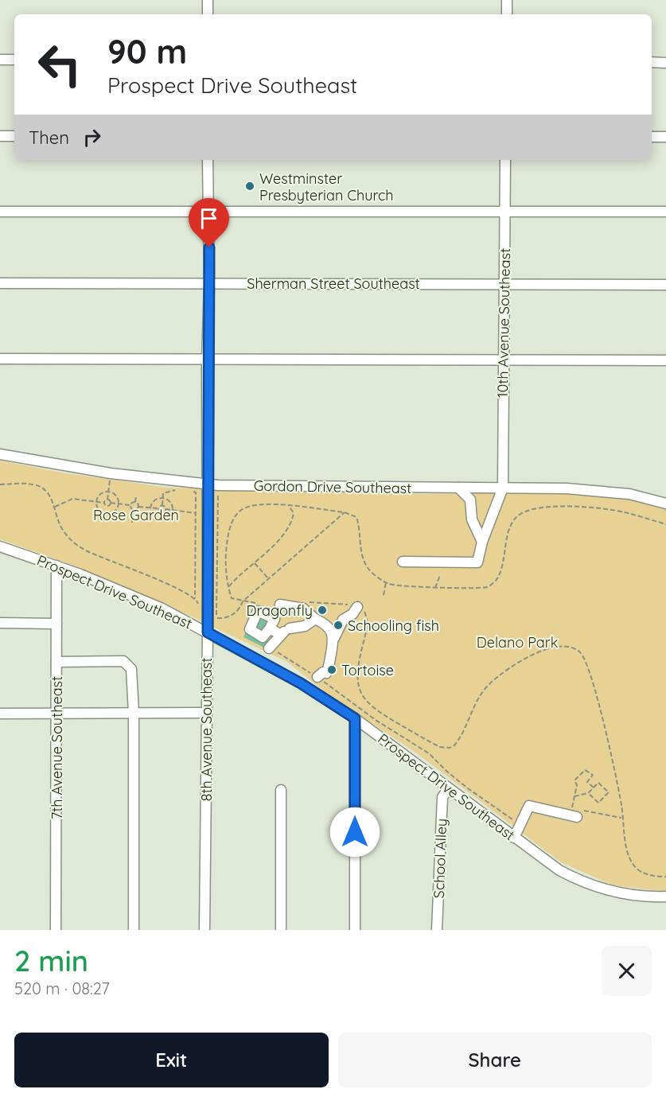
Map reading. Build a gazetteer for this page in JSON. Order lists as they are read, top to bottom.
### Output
{
  "streets": {
    "street": [
      "Sherman Street Southeast",
      "10th Avenue Southeast",
      "Gordon Drive Southeast",
      "Prospect Drive Southeast",
      "8th Avenue Southeast",
      "7th Avenue Southeast",
      "School Alley"
    ]
  },
  "crossings": [
    ["Sherman Street Southeast", "10th Avenue Southeast"],
    ["Sherman Street Southeast", "8th Avenue Southeast"],
    ["10th Avenue Southeast", "Gordon Drive Southeast"],
    ["Gordon Drive Southeast", "8th Avenue Southeast"],
    ["Prospect Drive Southeast", "8th Avenue Southeast"],
    ["Prospect Drive Southeast", "7th Avenue Southeast"],
    ["Prospect Drive Southeast", "School Alley"]
  ],
  "parks": ["Rose Garden", "Delano Park"],
  "places": [
    "Westminster Presbyterian Church",
    "Dragonfly",
    "Schooling fish",
    "Tortoise"
  ],
  "page": {
    "turn": ["90 m", "Prospect Drive Southeast"],
    "then": "Then",
    "heading": ["2 min", "520 m · 08:27"],
    "buttons": ["Exit", "Share"]
  }
}
